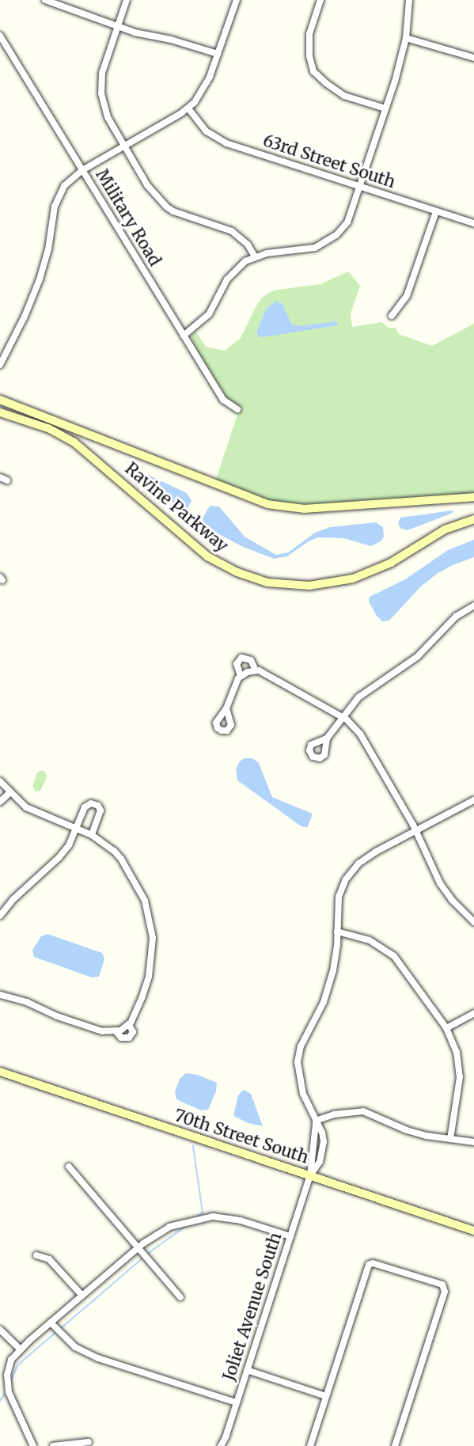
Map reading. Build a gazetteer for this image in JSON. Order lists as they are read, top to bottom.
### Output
{
  "streets": {
    "street": [
      "63rd Street South",
      "Military Road",
      "Ravine Parkway",
      "70th Street South",
      "Joliet Avenue South"
    ]
  },
  "crossings": [
    ["70th Street South", "Joliet Avenue South"]
  ]
}
